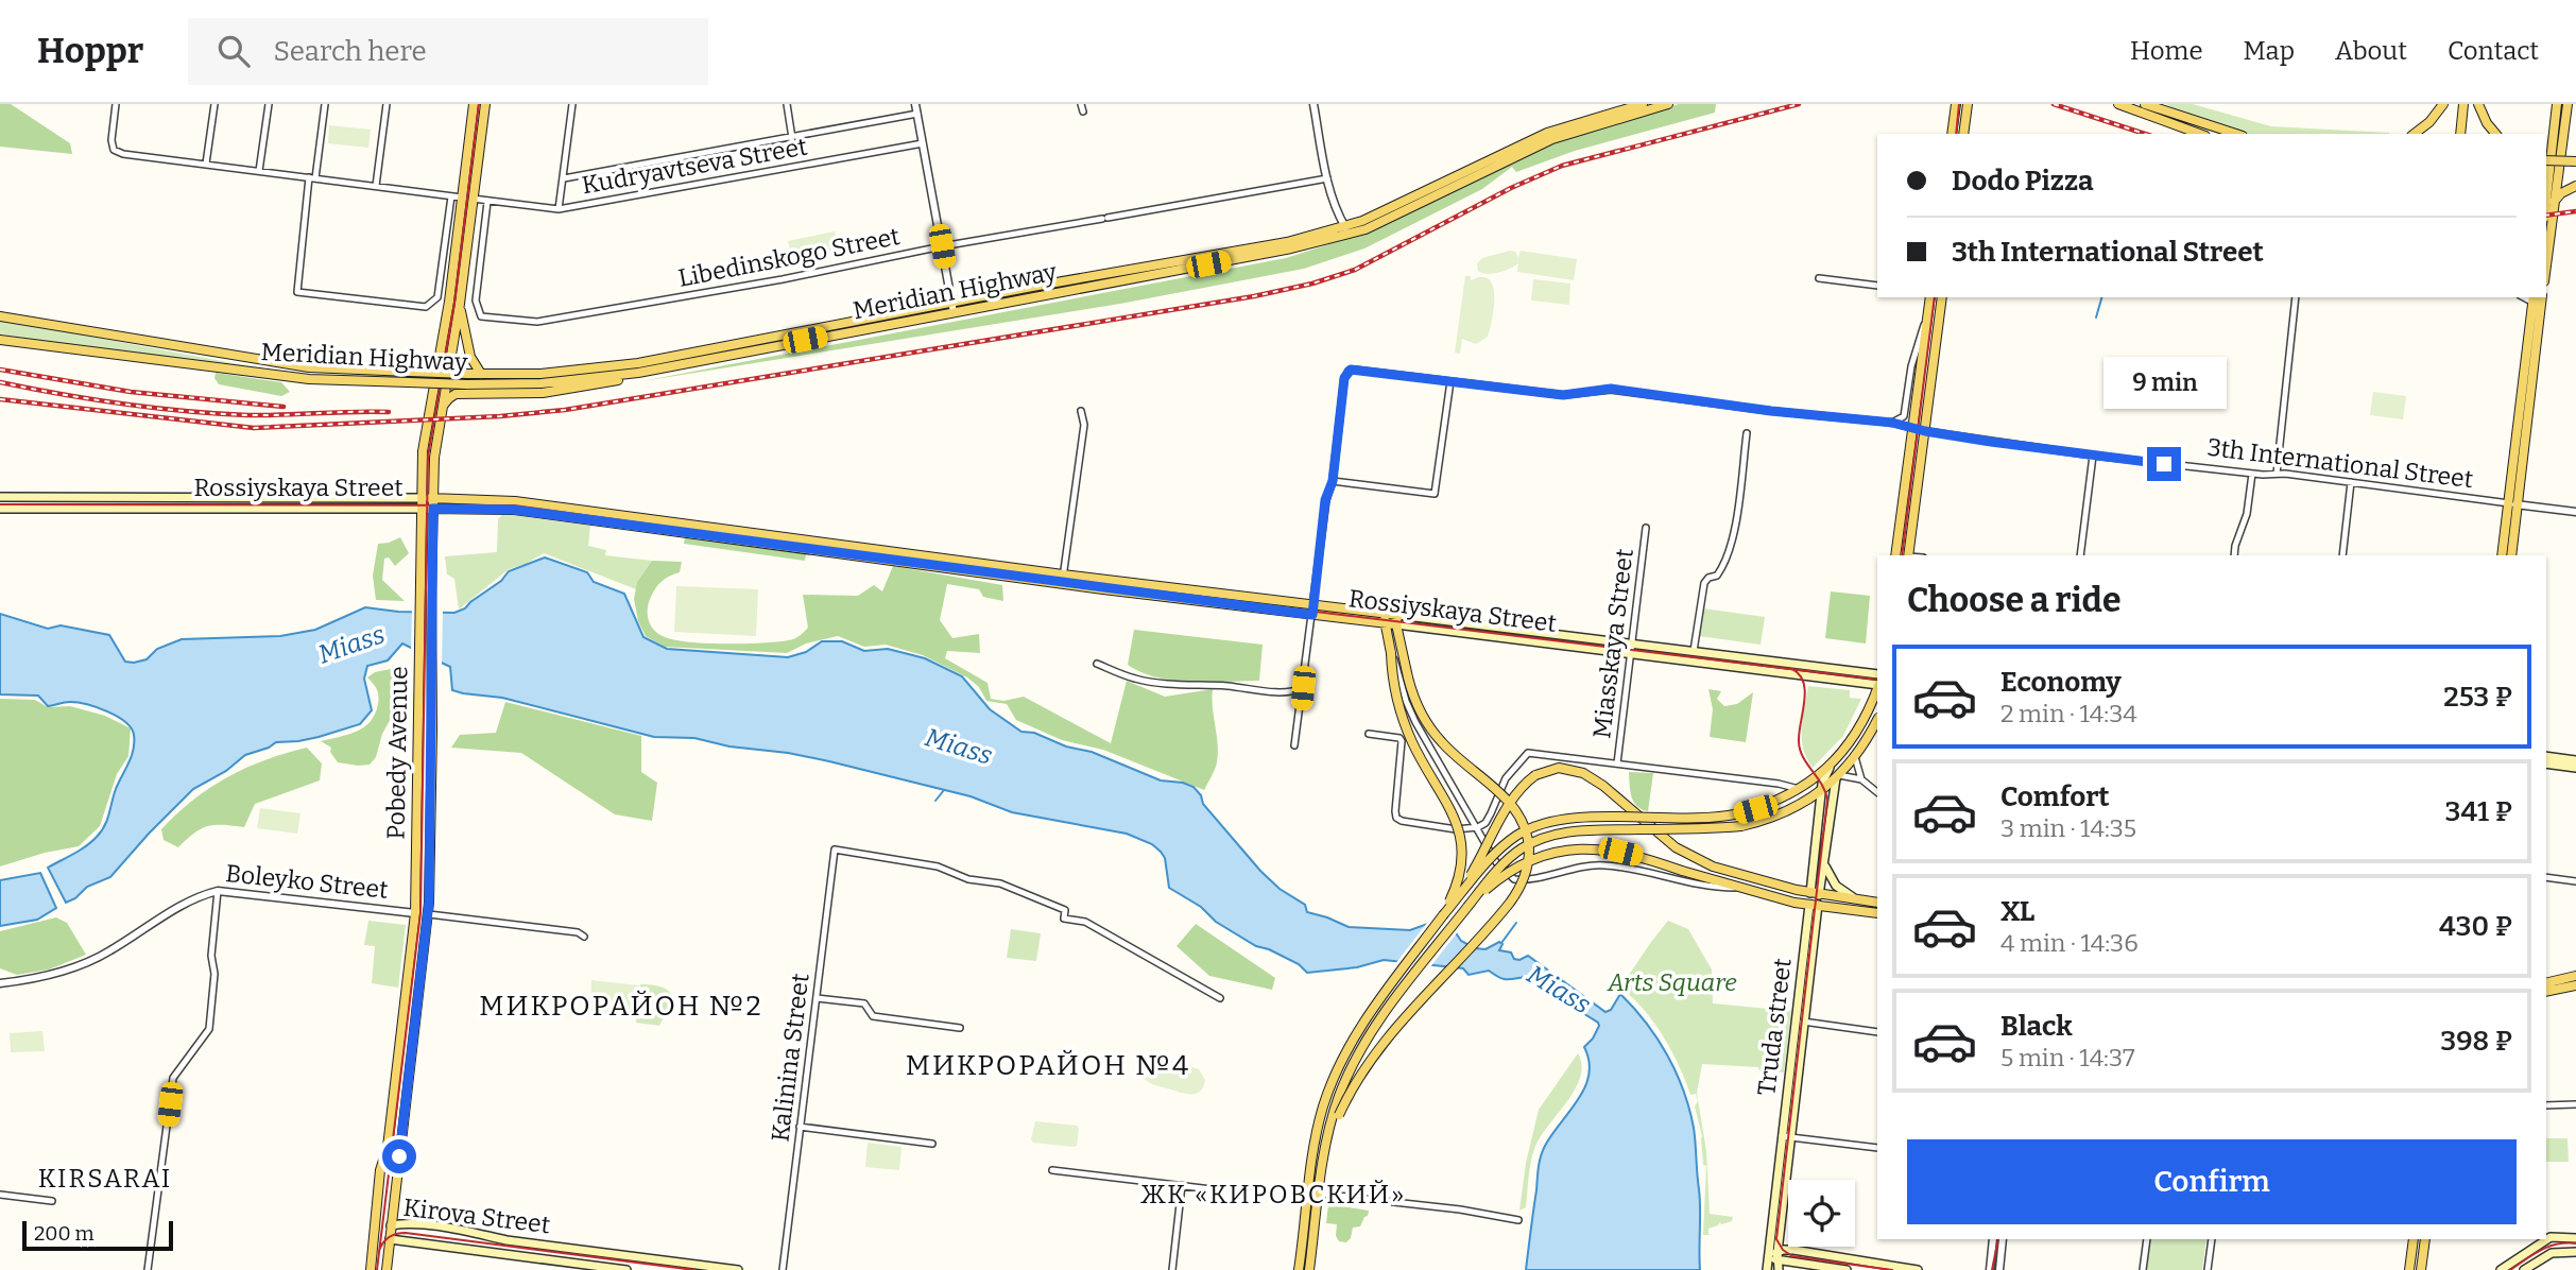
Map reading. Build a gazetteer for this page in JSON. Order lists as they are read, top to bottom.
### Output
{
  "streets": {
    "main road": [
      "Meridian Highway",
      "3th International Street",
      "Rossiyskaya Street",
      "Pobedy Avenue",
      "Boleyko Street",
      "Truda street",
      "Kirova Street"
    ],
    "street": [
      "Kudryavtseva Street",
      "Libedinskogo Street",
      "Miasskaya Street",
      "Kalinina Street"
    ]
  },
  "crossings": [
    ["Kudryavtseva Street", "Libedinskogo Street"],
    ["Kudryavtseva Street", "Pobedy Avenue"],
    ["Rossiyskaya Street", "Miasskaya Street"],
    ["Rossiyskaya Street", "Pobedy Avenue"],
    ["Pobedy Avenue", "Boleyko Street"],
    ["Pobedy Avenue", "Kirova Street"]
  ],
  "districts": [
    "МИКРОРАЙОН №2",
    "МИКРОРАЙОН №4",
    "KIRSARAI",
    "ЖК «КИРОВСКИЙ»"
  ],
  "water": ["Miass"],
  "parks": ["Arts Square"],
  "scale_bar": "200 m",
  "page": {
    "header": "Hoppr",
    "search": "Search here",
    "nav": [
      "Home",
      "Map",
      "About",
      "Contact"
    ],
    "banner": ["Dodo Pizza", "3th International Street"],
    "bubble": "9 min",
    "heading": "Choose a ride",
    "list": [
      {
        "name": "Economy",
        "note": "2 min · 14:34",
        "value": "253 ₽"
      },
      {
        "name": "Comfort",
        "note": "3 min · 14:35",
        "value": "341 ₽"
      },
      {
        "name": "XL",
        "note": "4 min · 14:36",
        "value": "430 ₽"
      },
      {
        "name": "Black",
        "note": "5 min · 14:37",
        "value": "398 ₽"
      }
    ],
    "buttons": "Confirm",
    "scale": "200 m"
  }
}
